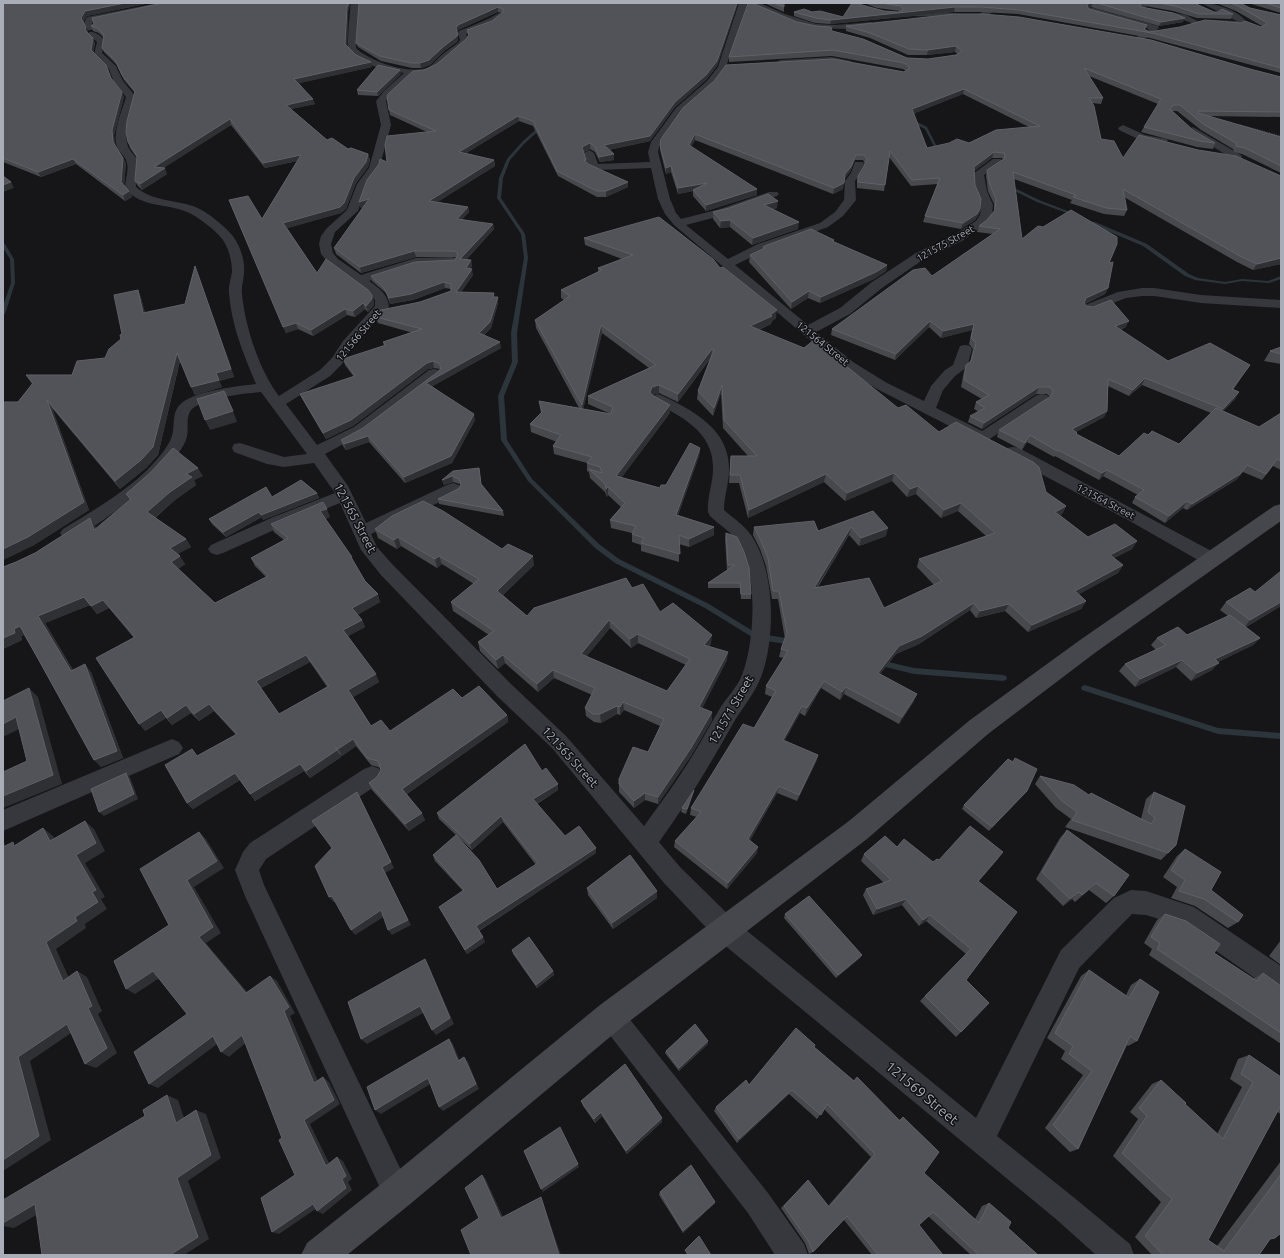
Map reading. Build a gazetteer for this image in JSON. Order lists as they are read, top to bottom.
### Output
{
  "streets": {
    "street": [
      "121575 Street",
      "121566 Street",
      "121564 Street",
      "121565 Street",
      "121571 Street",
      "121569 Street"
    ]
  },
  "crossings": [
    ["121575 Street", "121564 Street"],
    ["121566 Street", "121565 Street"],
    ["121565 Street", "121571 Street"],
    ["121565 Street", "121569 Street"]
  ]
}
